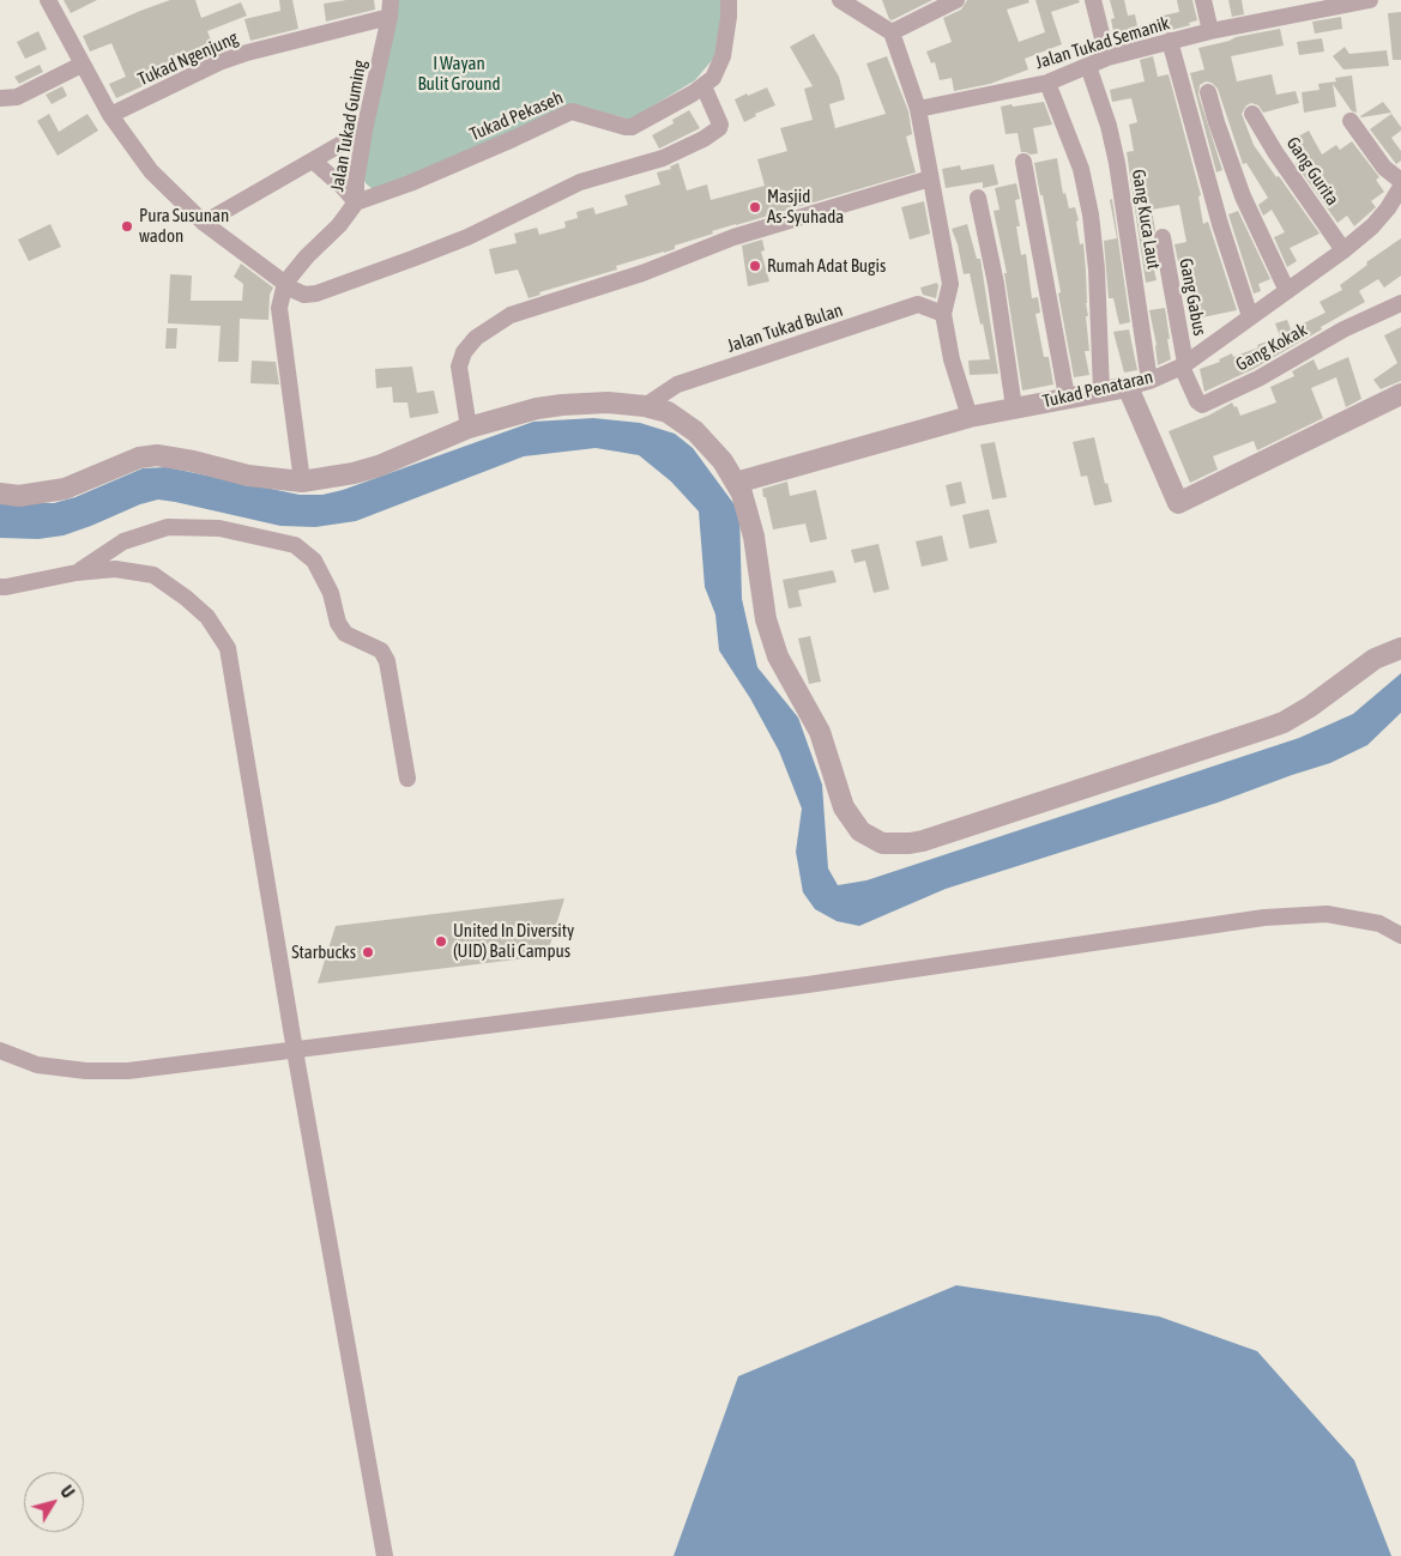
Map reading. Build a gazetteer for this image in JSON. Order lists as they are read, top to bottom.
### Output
{
  "streets": {
    "street": [
      "Jalan Tukad Semanik",
      "Tukad Ngenjung",
      "Tukad Pekaseh",
      "Jalan Tukad Guming",
      "Gang Gurita",
      "Gang Kuca Laut",
      "Gang Gabus",
      "Jalan Tukad Bulan",
      "Gang Kokak",
      "Tukad Penataran"
    ]
  },
  "crossings": [
    ["Jalan Tukad Semanik", "Gang Kuca Laut"],
    ["Tukad Ngenjung", "Jalan Tukad Guming"],
    ["Tukad Pekaseh", "Jalan Tukad Guming"],
    ["Gang Gurita", "Tukad Penataran"],
    ["Gang Kuca Laut", "Tukad Penataran"],
    ["Gang Gabus", "Gang Kokak"],
    ["Gang Gabus", "Tukad Penataran"],
    ["Gang Kokak", "Tukad Penataran"]
  ],
  "parks": ["I Wayan Bulit Ground"],
  "places": [
    "Masjid As-Syuhada",
    "Pura Susunan wadon",
    "Rumah Adat Bugis",
    "United In Diversity (UID) Bali Campus",
    "Starbucks"
  ],
  "north": "top right"
}
